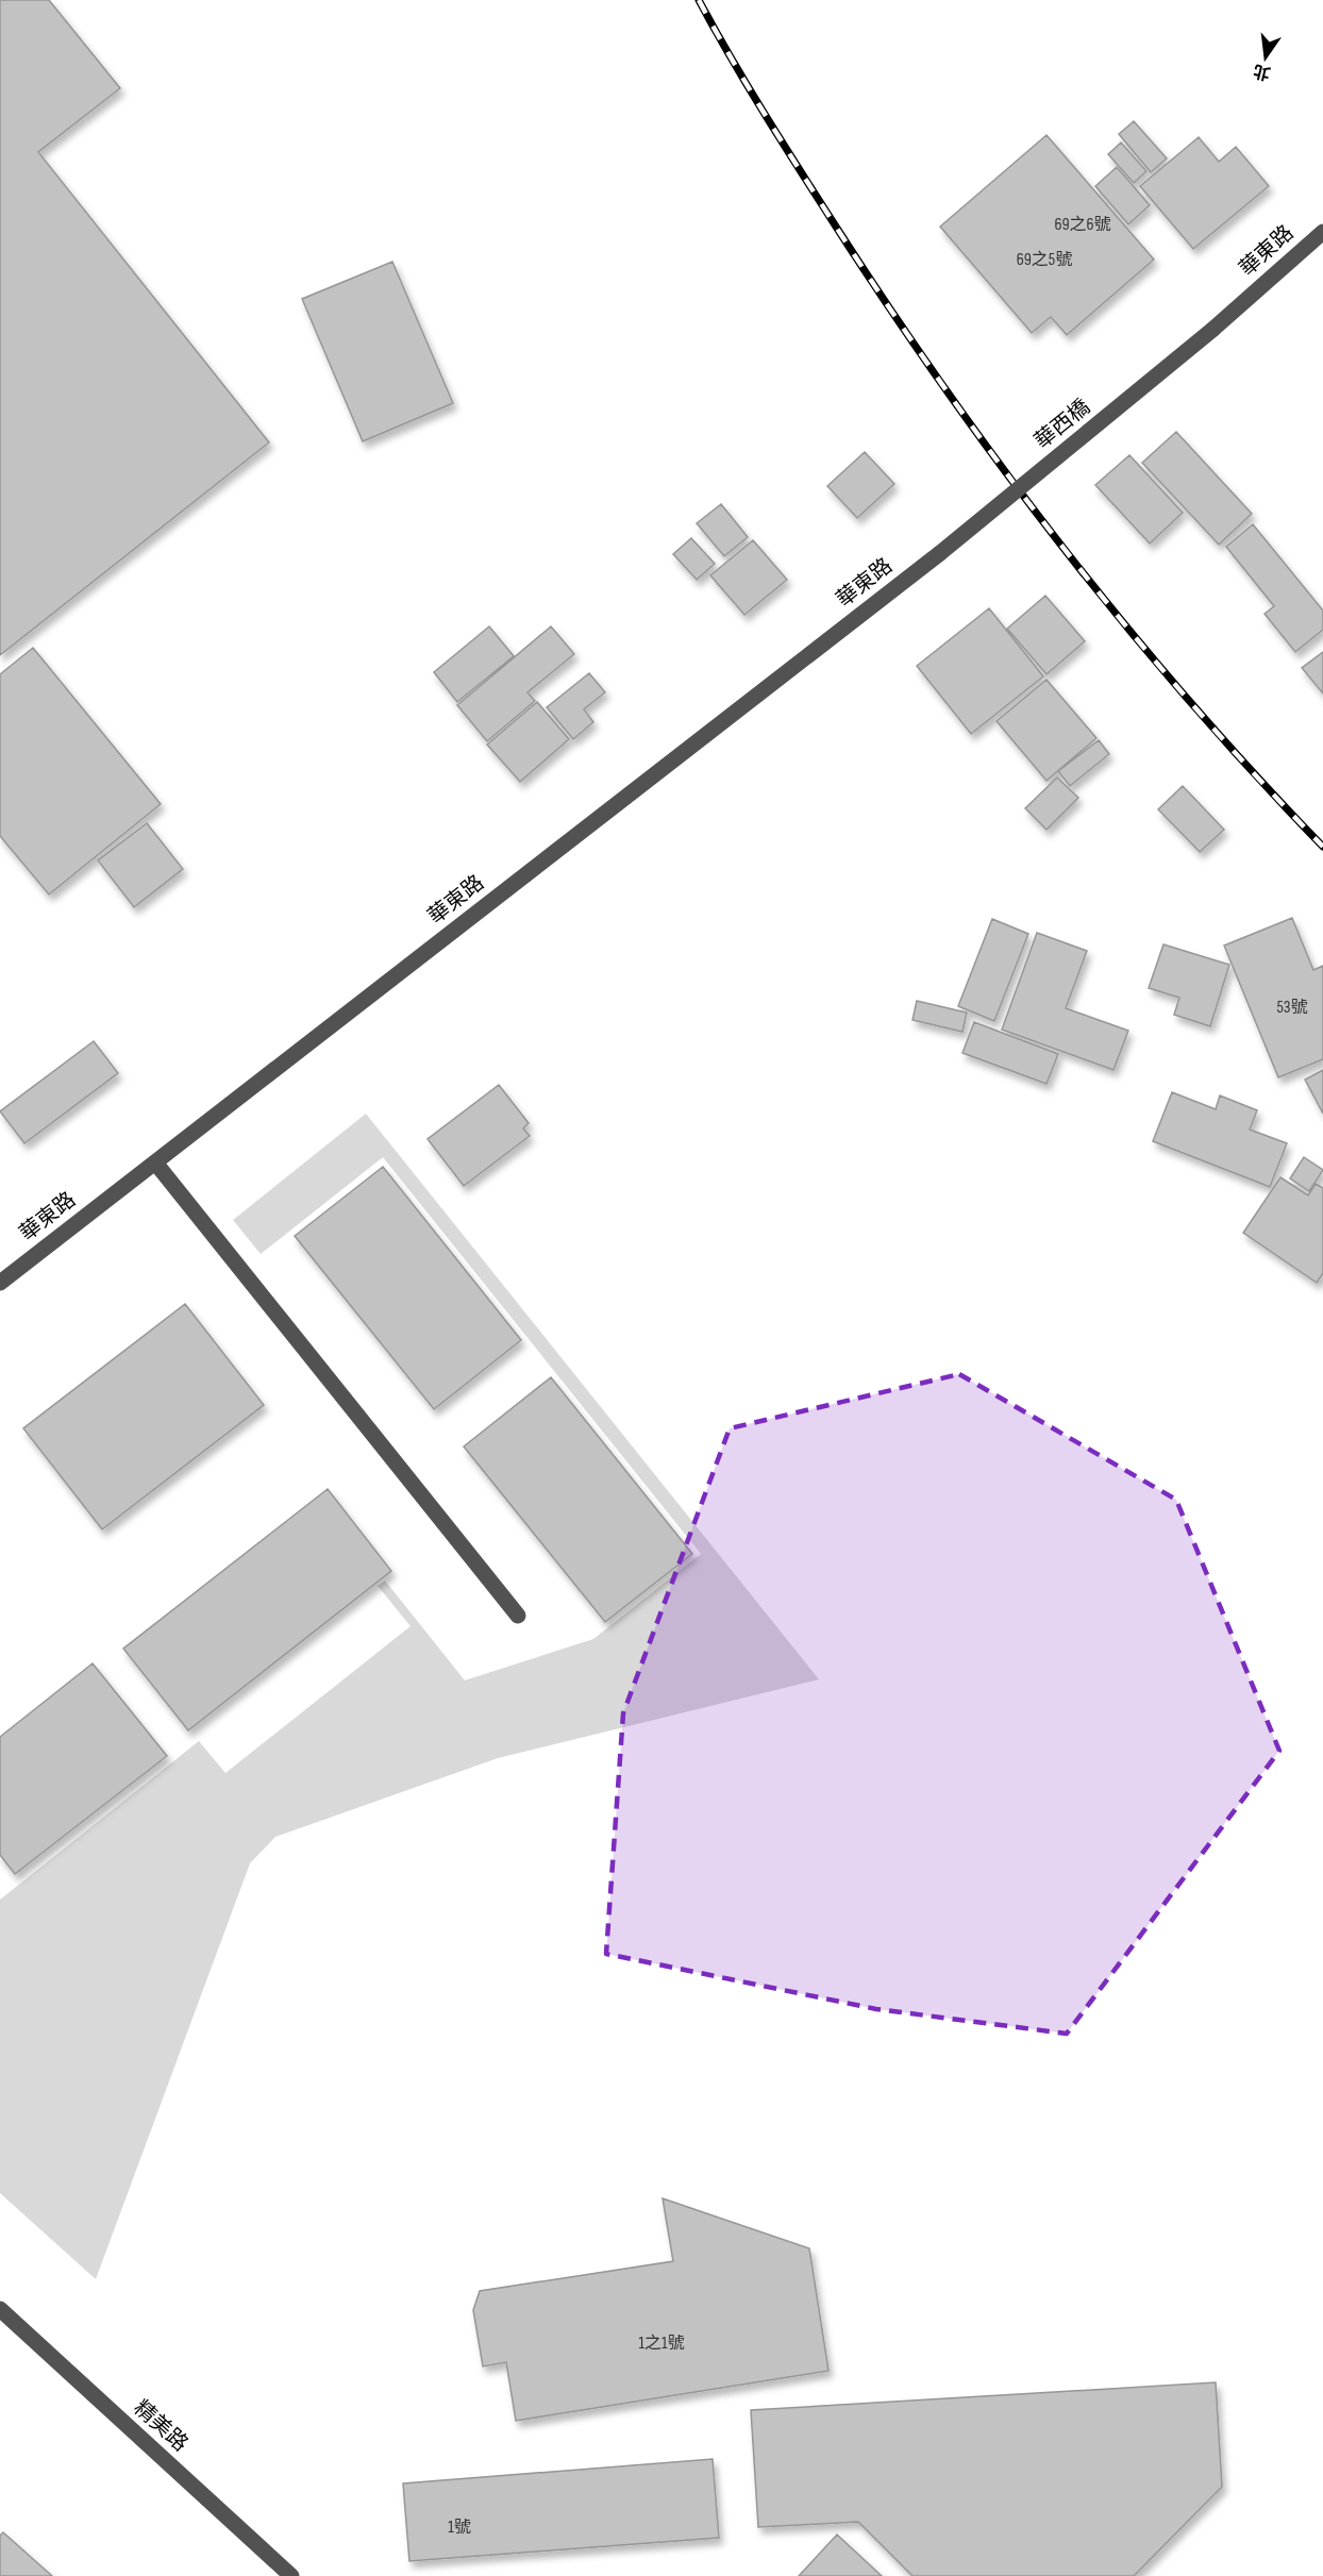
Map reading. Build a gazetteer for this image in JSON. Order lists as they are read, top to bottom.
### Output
{
  "streets": {
    "street": ["華東路", "華西橋", "精美路"]
  },
  "crossings": [
    ["華東路", "華西橋"]
  ],
  "house_numbers": [
    "69之6號",
    "69之5號",
    "53號",
    "1之1號",
    "1號"
  ],
  "north": "bottom"
}
